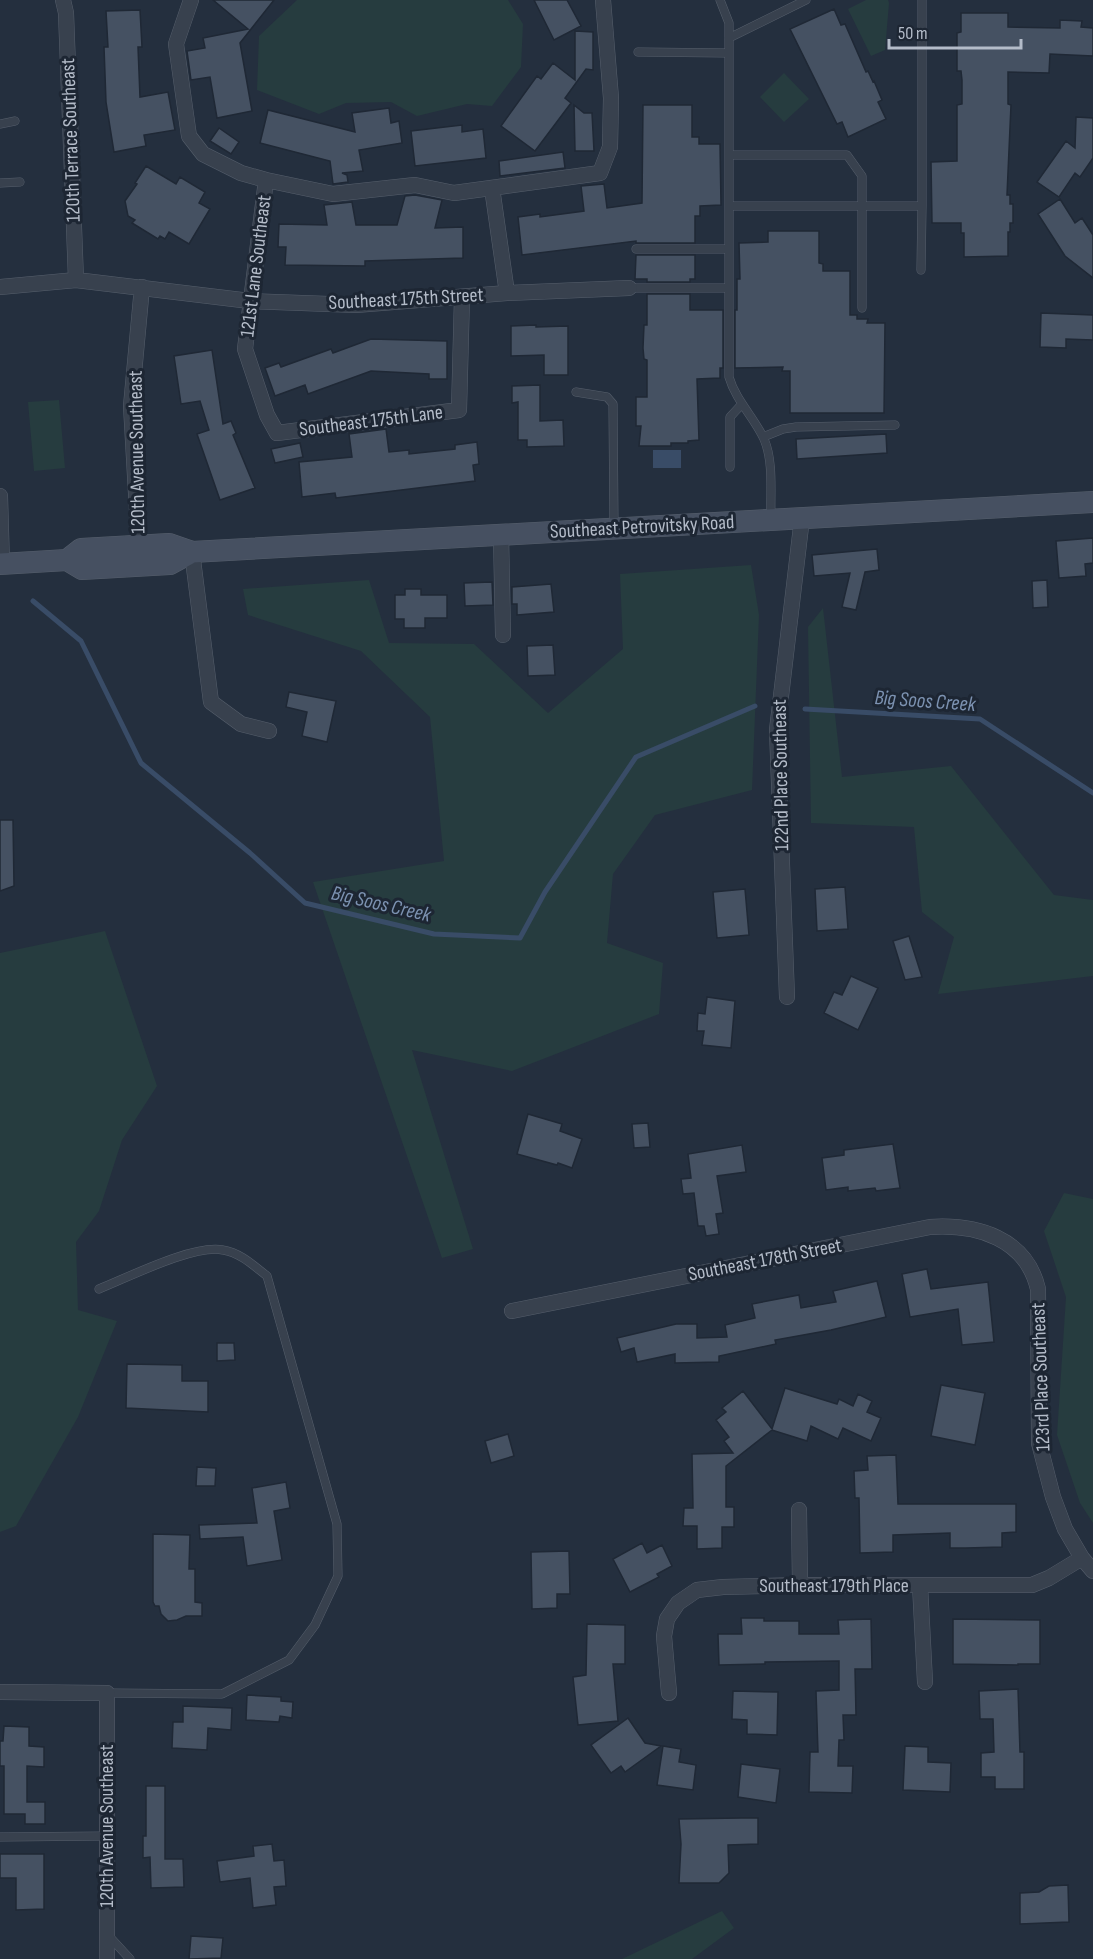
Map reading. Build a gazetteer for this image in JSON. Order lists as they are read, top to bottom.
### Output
{
  "streets": {
    "main road": ["Southeast Petrovitsky Road"],
    "street": [
      "120th Terrace Southeast",
      "121st Lane Southeast",
      "Southeast 175th Street",
      "Southeast 175th Lane",
      "120th Avenue Southeast",
      "122nd Place Southeast",
      "Southeast 178th Street",
      "123rd Place Southeast",
      "Southeast 179th Place"
    ]
  },
  "crossings": [
    ["120th Terrace Southeast", "Southeast 175th Street"],
    ["121st Lane Southeast", "Southeast 175th Street"],
    ["121st Lane Southeast", "Southeast 175th Lane"],
    ["Southeast 175th Street", "Southeast 175th Lane"],
    ["Southeast 175th Street", "120th Avenue Southeast"],
    ["120th Avenue Southeast", "Southeast Petrovitsky Road"],
    ["Southeast Petrovitsky Road", "122nd Place Southeast"],
    ["Southeast 178th Street", "123rd Place Southeast"],
    ["123rd Place Southeast", "Southeast 179th Place"]
  ],
  "water": ["Big Soos Creek"],
  "scale_bar": "50 m"
}
